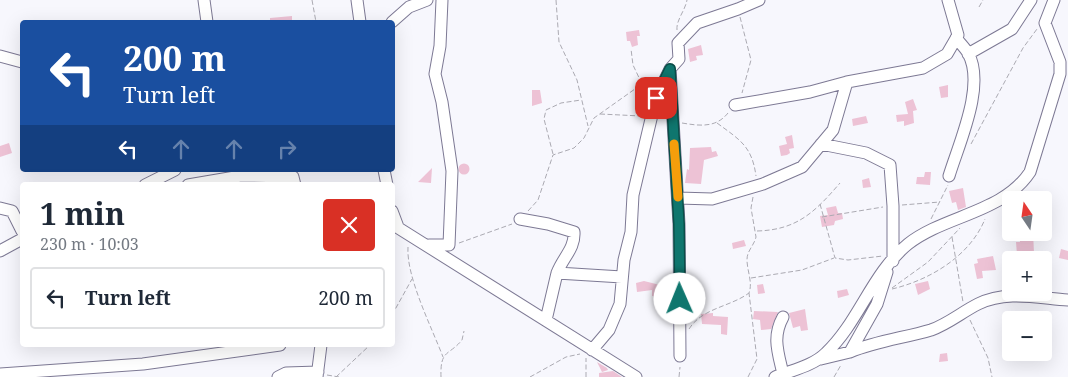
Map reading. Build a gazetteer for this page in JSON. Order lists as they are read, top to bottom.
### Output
{
  "north": "top",
  "page": {
    "turn": ["200 m", "Turn left"],
    "heading": ["1 min", "230 m · 10:03"],
    "map_buttons": ["+", "−"],
    "list": [
      {
        "name": "Turn left",
        "value": "200 m"
      }
    ]
  }
}
